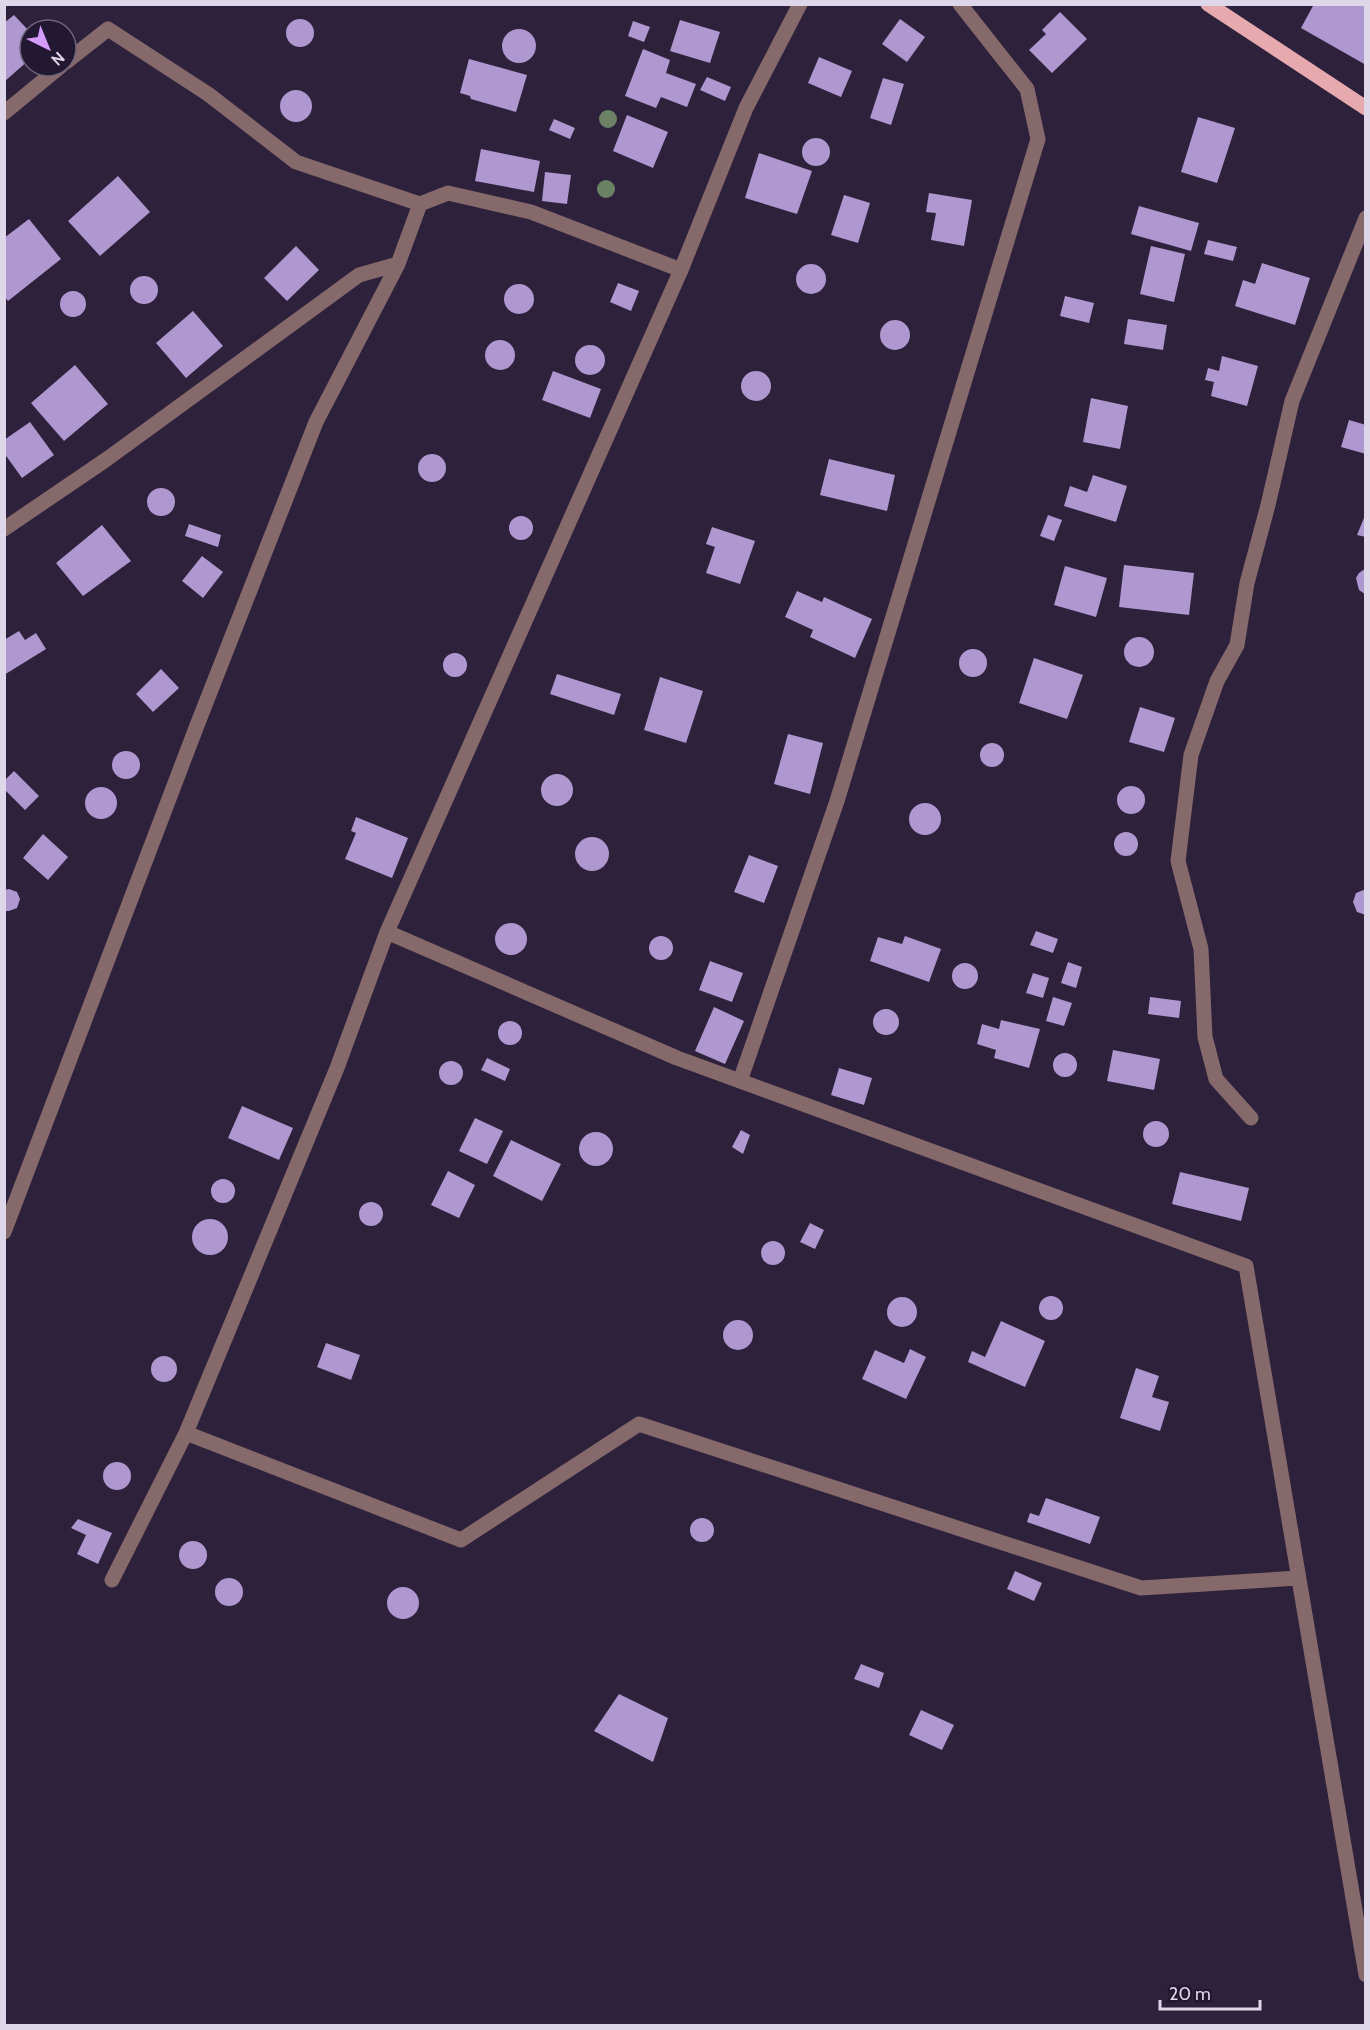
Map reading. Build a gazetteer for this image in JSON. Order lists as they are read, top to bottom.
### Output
{
  "scale_bar": "20 m",
  "north": "bottom right"
}
